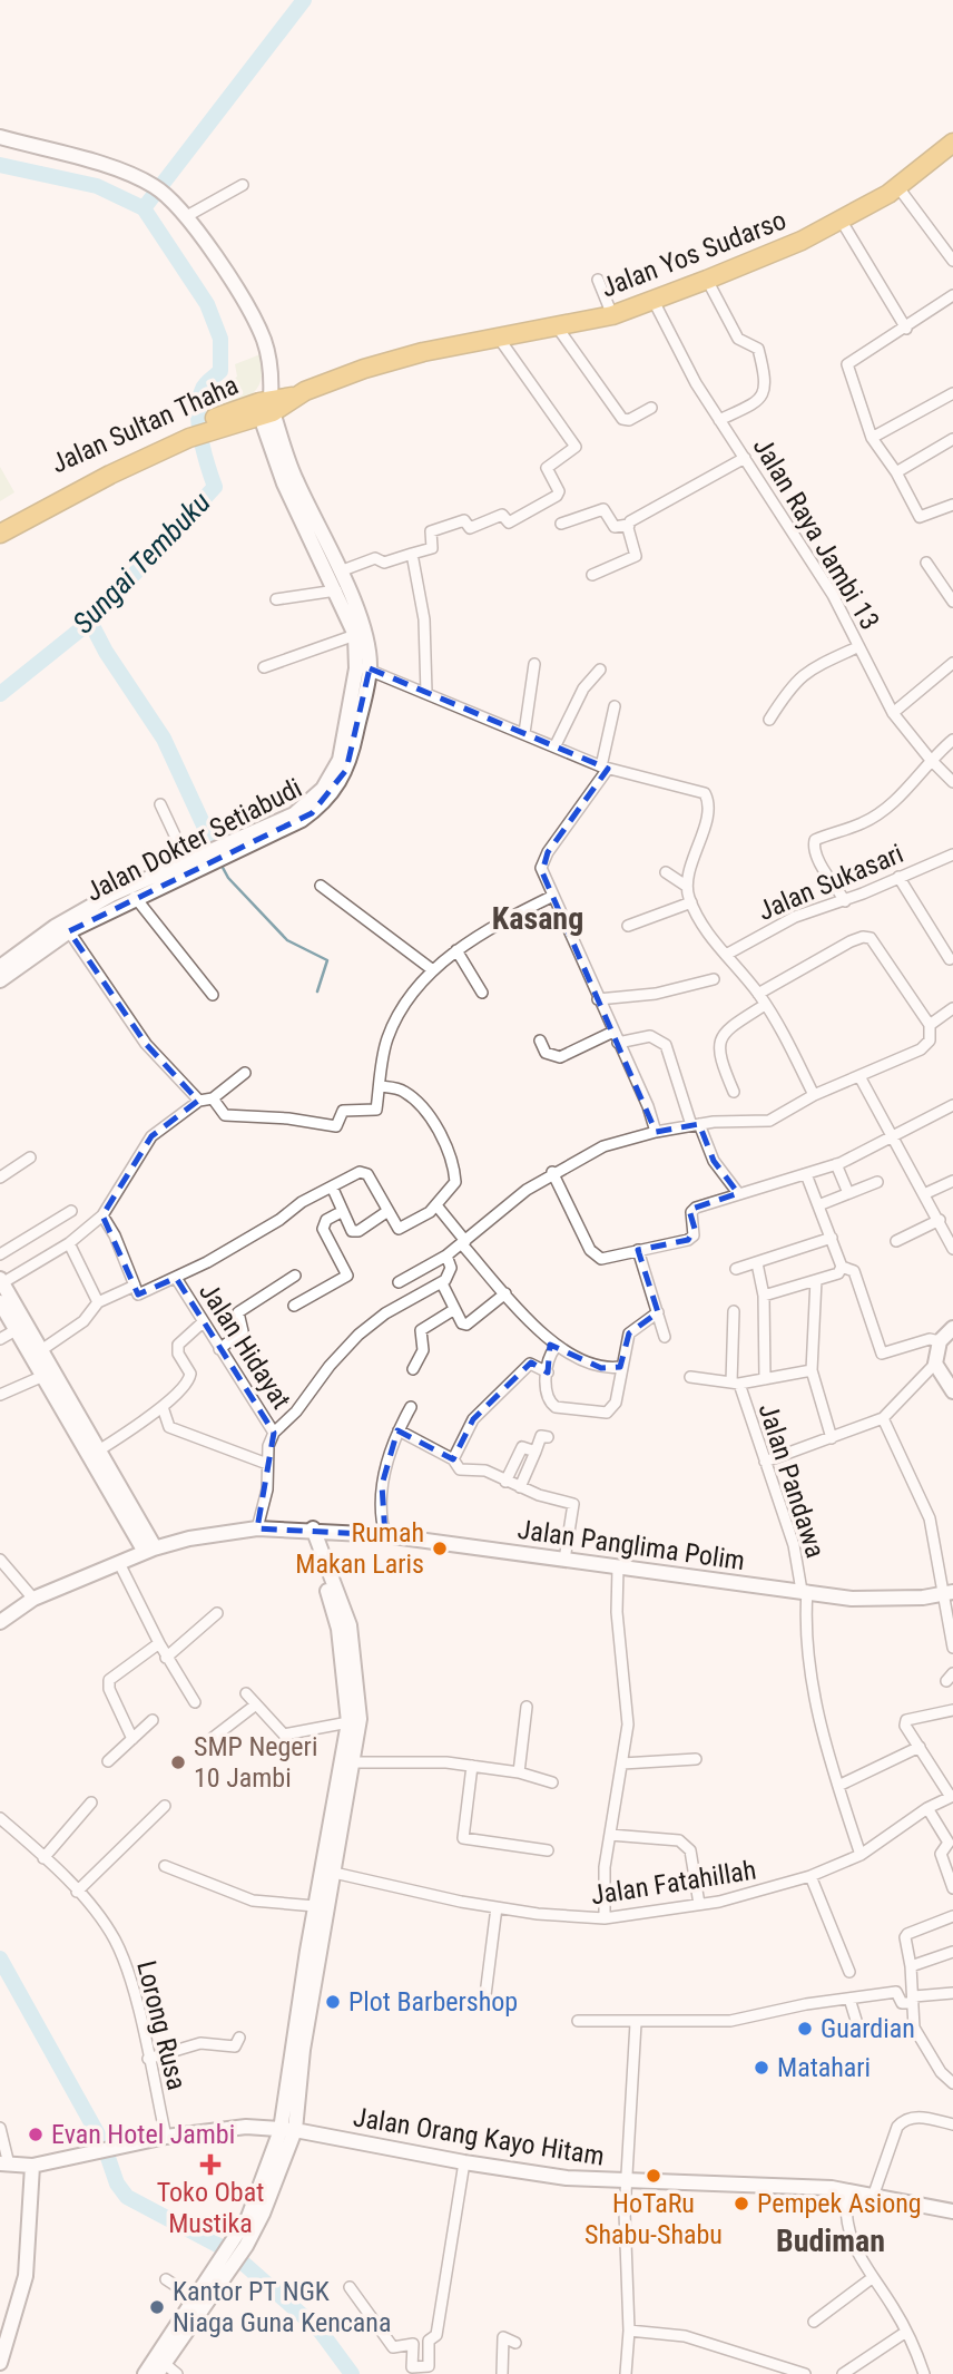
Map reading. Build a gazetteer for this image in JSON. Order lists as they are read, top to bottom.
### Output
{
  "streets": {
    "highway": ["Jalan Yos Sudarso", "Jalan Sultan Thaha"],
    "street": [
      "Jalan Raya Jambi 13",
      "Jalan Dokter Setiabudi",
      "Jalan Sukasari",
      "Jalan Hidayat",
      "Jalan Pandawa",
      "Jalan Panglima Polim",
      "Jalan Fatahillah",
      "Lorong Rusa",
      "Jalan Orang Kayo Hitam"
    ]
  },
  "crossings": [
    ["Jalan Yos Sudarso", "Jalan Sultan Thaha"],
    ["Jalan Yos Sudarso", "Jalan Raya Jambi 13"],
    ["Jalan Yos Sudarso", "Jalan Dokter Setiabudi"],
    ["Jalan Sultan Thaha", "Jalan Dokter Setiabudi"],
    ["Jalan Hidayat", "Jalan Panglima Polim"],
    ["Jalan Pandawa", "Jalan Panglima Polim"],
    ["Jalan Pandawa", "Jalan Fatahillah"],
    ["Lorong Rusa", "Jalan Orang Kayo Hitam"]
  ],
  "districts": ["Kasang", "Budiman"],
  "water": ["Sungai Tembuku"],
  "places": {
    "other": [
      "Rumah Makan Laris",
      "SMP Negeri 10 Jambi",
      "Plot Barbershop",
      "Guardian",
      "Matahari",
      "Evan Hotel Jambi",
      "HoTaRu Shabu-Shabu",
      "Pempek Asiong",
      "Kantor PT NGK Niaga Guna Kencana"
    ],
    "health": ["Toko Obat Mustika"]
  }
}
